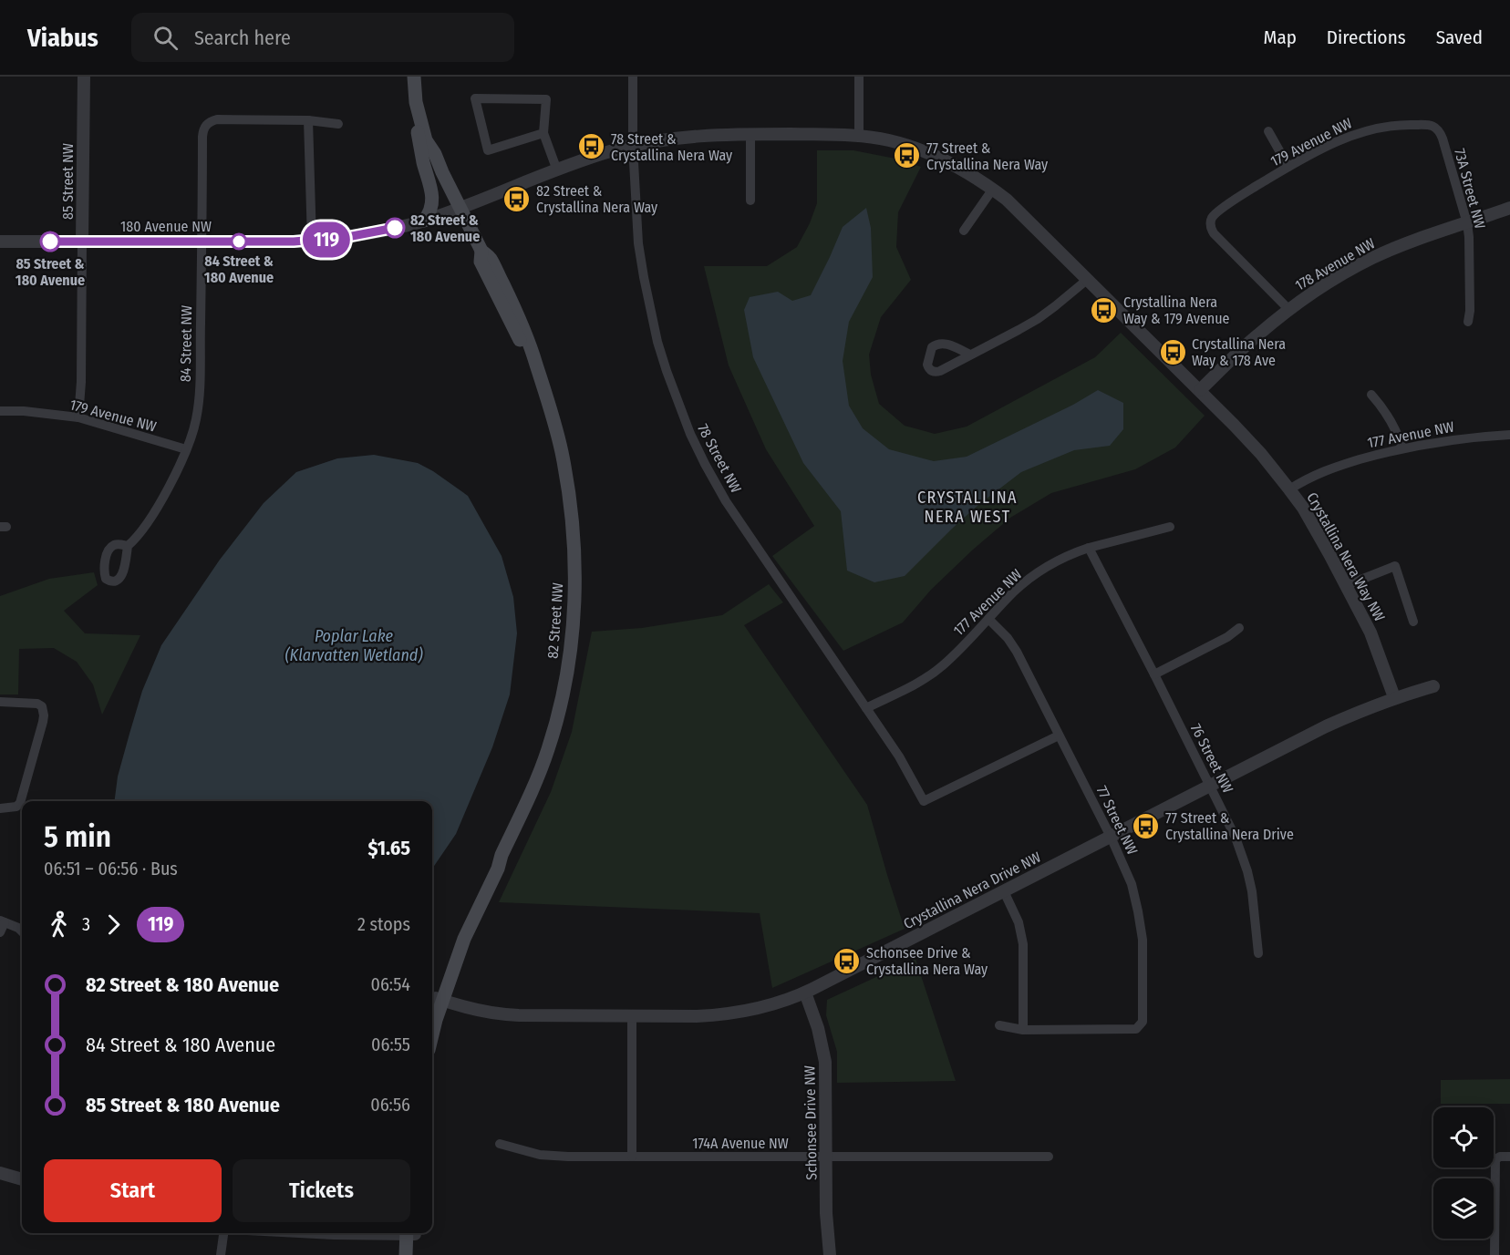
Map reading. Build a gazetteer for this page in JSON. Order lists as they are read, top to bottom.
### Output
{
  "streets": {
    "main road": ["82 Street NW"],
    "street": [
      "179 Avenue NW",
      "85 Street NW",
      "73A Street NW",
      "180 Avenue NW",
      "178 Avenue NW",
      "84 Street NW",
      "177 Avenue NW",
      "78 Street NW",
      "Crystallina Nera Way NW",
      "76 Street NW",
      "77 Street NW",
      "Crystallina Nera Drive NW",
      "Schonsee Drive NW",
      "174A Avenue NW"
    ]
  },
  "crossings": [
    ["179 Avenue NW", "85 Street NW"],
    ["179 Avenue NW", "73A Street NW"],
    ["179 Avenue NW", "178 Avenue NW"],
    ["179 Avenue NW", "84 Street NW"],
    ["85 Street NW", "180 Avenue NW"],
    ["73A Street NW", "178 Avenue NW"],
    ["180 Avenue NW", "84 Street NW"],
    ["180 Avenue NW", "Crystallina Nera Way NW"],
    ["180 Avenue NW", "82 Street NW"],
    ["178 Avenue NW", "Crystallina Nera Way NW"],
    ["177 Avenue NW", "78 Street NW"],
    ["177 Avenue NW", "Crystallina Nera Way NW"],
    ["177 Avenue NW", "76 Street NW"],
    ["177 Avenue NW", "77 Street NW"],
    ["78 Street NW", "Crystallina Nera Way NW"],
    ["78 Street NW", "77 Street NW"],
    ["Crystallina Nera Way NW", "82 Street NW"],
    ["Crystallina Nera Way NW", "Crystallina Nera Drive NW"],
    ["82 Street NW", "Crystallina Nera Drive NW"],
    ["76 Street NW", "Crystallina Nera Drive NW"],
    ["77 Street NW", "Crystallina Nera Drive NW"],
    ["Crystallina Nera Drive NW", "Schonsee Drive NW"],
    ["Schonsee Drive NW", "174A Avenue NW"]
  ],
  "districts": ["CRYSTALLINA NERA WEST"],
  "water": ["Poplar Lake (Klarvatten Wetland)"],
  "places": {
    "bus stop": [
      "78 Street & Crystallina Nera Way",
      "77 Street & Crystallina Nera Way",
      "82 Street & Crystallina Nera Way",
      "Crystallina Nera Way & 179 Avenue",
      "Crystallina Nera Way & 178 Ave",
      "77 Street & Crystallina Nera Drive",
      "Schonsee Drive & Crystallina Nera Way"
    ],
    "other": ["82 Street & 180 Avenue", "85 Street & 180 Avenue", "84 Street & 180 Avenue"]
  },
  "lines": ["bus line 119"],
  "page": {
    "header": "Viabus",
    "search": "Search here",
    "nav": ["Map", "Directions", "Saved"],
    "on_map": "119",
    "heading": ["5 min", "06:51 – 06:56 · Bus", "$1.65"],
    "legs": ["3", "119", "2 stops"],
    "list": [
      {
        "name": "82 Street & 180 Avenue",
        "value": "06:54"
      },
      {
        "name": "84 Street & 180 Avenue",
        "value": "06:55"
      },
      {
        "name": "85 Street & 180 Avenue",
        "value": "06:56"
      }
    ],
    "buttons": ["Start", "Tickets"]
  }
}
